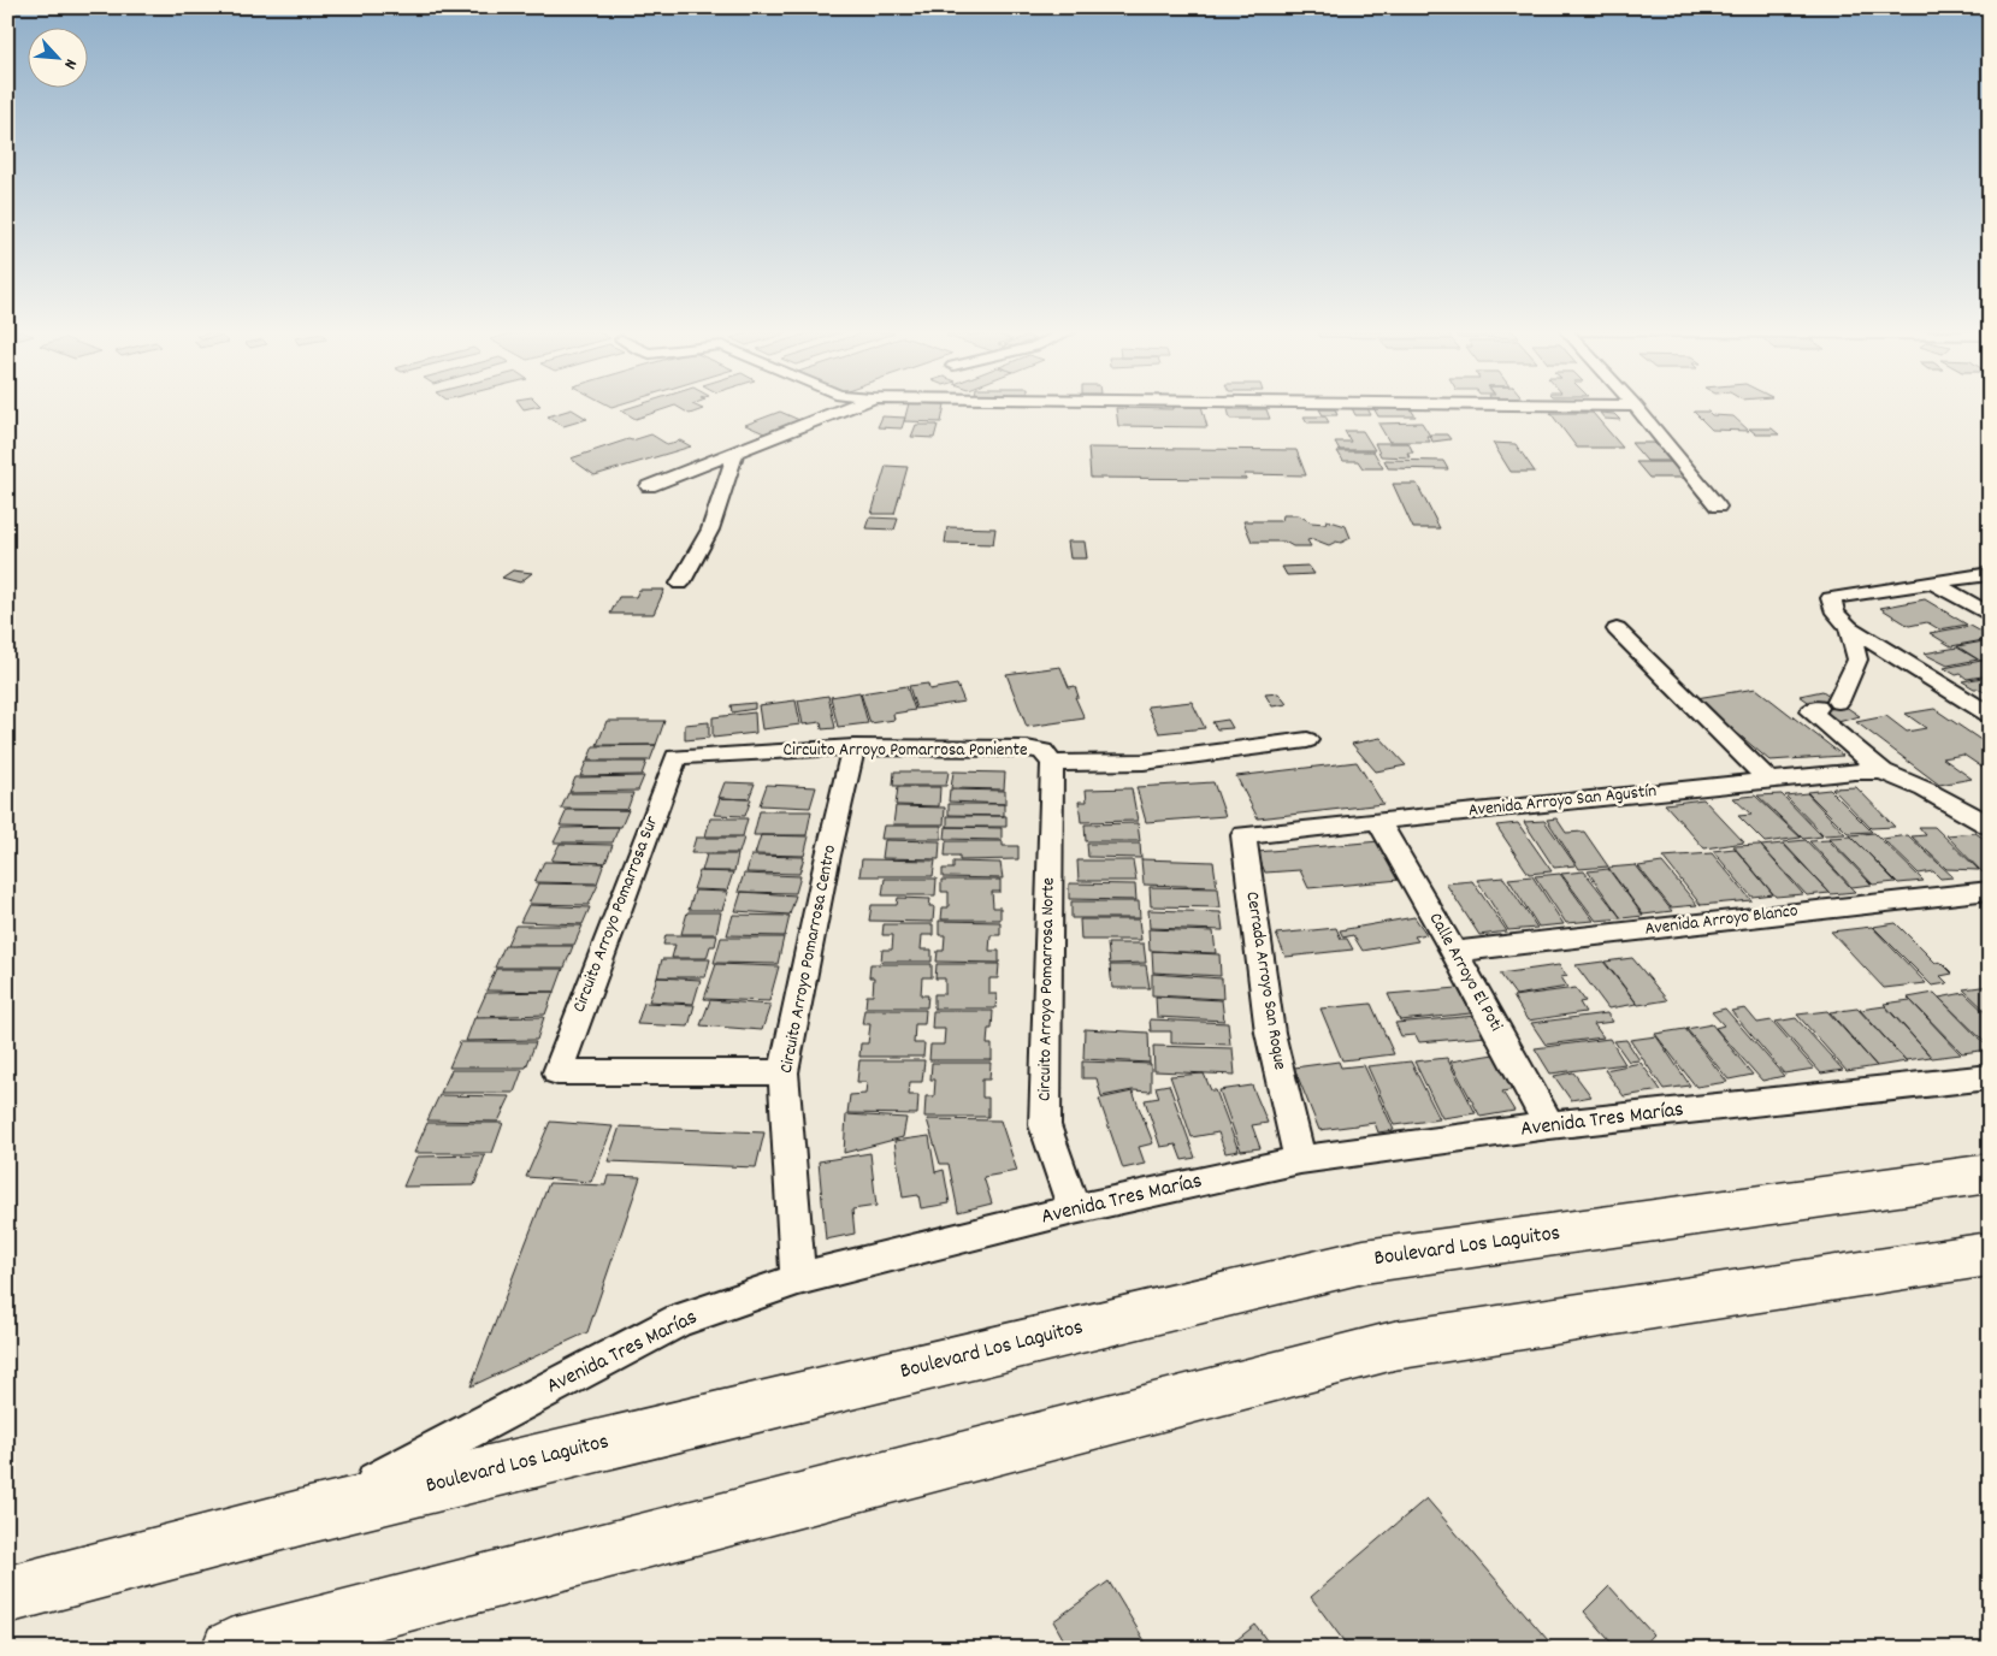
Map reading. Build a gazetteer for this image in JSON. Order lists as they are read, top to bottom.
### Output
{
  "streets": {
    "main road": ["Boulevard Los Laguitos"],
    "street": [
      "Circuito Arroyo Pomarrosa Poniente",
      "Avenida Arroyo San Agustín",
      "Circuito Arroyo Pomarrosa Sur",
      "Avenida Arroyo Blanco",
      "Circuito Arroyo Pomarrosa Centro",
      "Calle Arroyo El Poti",
      "Cerrada Arroyo San Roque",
      "Circuito Arroyo Pomarrosa Norte",
      "Avenida Tres Marías"
    ]
  },
  "crossings": [
    ["Circuito Arroyo Pomarrosa Poniente", "Circuito Arroyo Pomarrosa Sur"],
    ["Circuito Arroyo Pomarrosa Poniente", "Circuito Arroyo Pomarrosa Centro"],
    ["Circuito Arroyo Pomarrosa Poniente", "Circuito Arroyo Pomarrosa Norte"],
    ["Avenida Arroyo San Agustín", "Calle Arroyo El Poti"],
    ["Avenida Arroyo San Agustín", "Cerrada Arroyo San Roque"],
    ["Circuito Arroyo Pomarrosa Sur", "Circuito Arroyo Pomarrosa Centro"],
    ["Avenida Arroyo Blanco", "Calle Arroyo El Poti"],
    ["Circuito Arroyo Pomarrosa Centro", "Avenida Tres Marías"],
    ["Calle Arroyo El Poti", "Avenida Tres Marías"],
    ["Cerrada Arroyo San Roque", "Avenida Tres Marías"],
    ["Circuito Arroyo Pomarrosa Norte", "Avenida Tres Marías"],
    ["Avenida Tres Marías", "Boulevard Los Laguitos"]
  ],
  "north": "bottom right"
}
